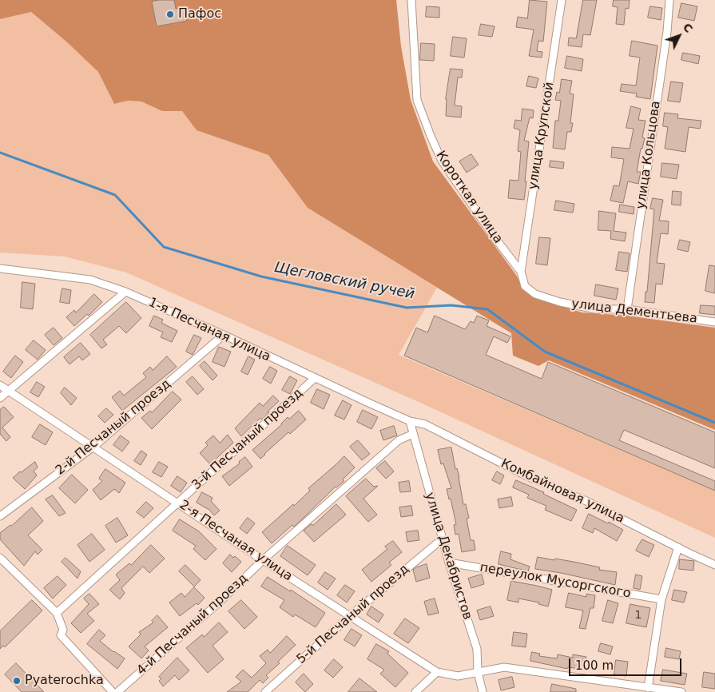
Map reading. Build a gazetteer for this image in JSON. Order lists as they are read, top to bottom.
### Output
{
  "streets": {
    "street": [
      "улица Крупской",
      "улица Кольцова",
      "Короткая улица",
      "улица Дементьева",
      "1-я Песчаная улица",
      "2-й Песчаный проезд",
      "3-й Песчаный проезд",
      "Комбайновая улица",
      "2-я Песчаная улица",
      "улица Декабристов",
      "переулок Мусоргского",
      "5-й Песчаный проезд",
      "4-й Песчаный проезд"
    ]
  },
  "crossings": [
    ["улица Крупской", "Короткая улица"],
    ["улица Крупской", "улица Дементьева"],
    ["улица Кольцова", "улица Дементьева"],
    ["Короткая улица", "улица Дементьева"],
    ["1-я Песчаная улица", "2-й Песчаный проезд"],
    ["1-я Песчаная улица", "3-й Песчаный проезд"],
    ["1-я Песчаная улица", "Комбайновая улица"],
    ["1-я Песчаная улица", "улица Декабристов"],
    ["2-й Песчаный проезд", "2-я Песчаная улица"],
    ["3-й Песчаный проезд", "2-я Песчаная улица"],
    ["Комбайновая улица", "улица Декабристов"],
    ["2-я Песчаная улица", "улица Декабристов"],
    ["2-я Песчаная улица", "5-й Песчаный проезд"],
    ["2-я Песчаная улица", "4-й Песчаный проезд"],
    ["улица Декабристов", "переулок Мусоргского"],
    ["улица Декабристов", "5-й Песчаный проезд"],
    ["улица Декабристов", "4-й Песчаный проезд"]
  ],
  "water": ["Щегловский ручей"],
  "places": ["Пафос", "Pyaterochka"],
  "house_numbers": ["1"],
  "scale_bar": "100 m",
  "north": "top right"
}
